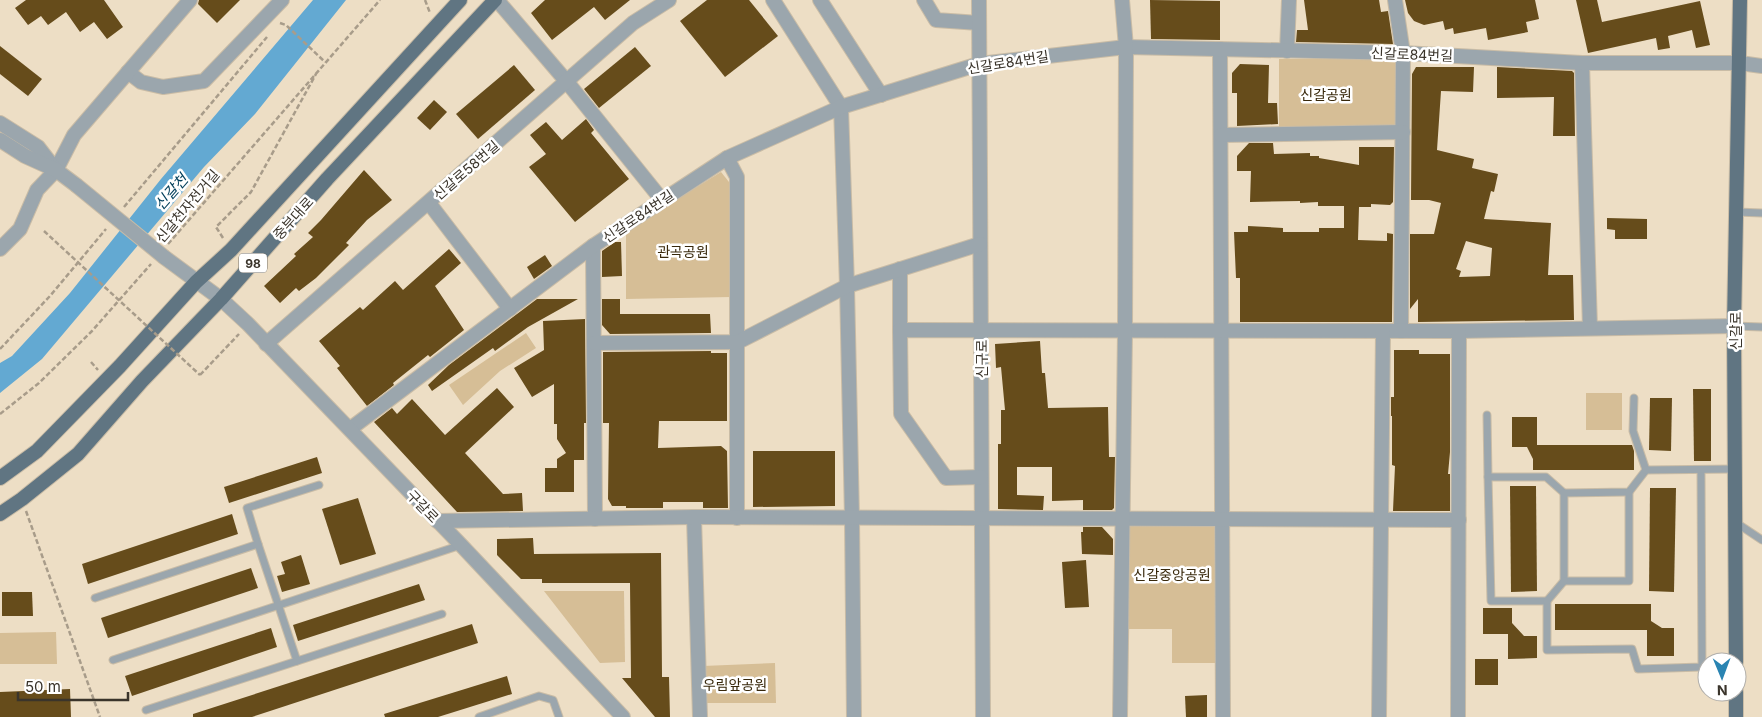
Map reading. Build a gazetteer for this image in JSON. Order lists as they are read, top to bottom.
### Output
{
  "streets": {
    "main road": ["중부대로", "98", "신갈로"],
    "street": [
      "신갈로84번길",
      "신갈로58번길",
      "신구로",
      "구갈로"
    ],
    "path": ["신갈천자전거길"]
  },
  "crossings": [
    ["신갈로84번길", "신갈로"],
    ["신갈로84번길", "신구로"],
    ["신갈로84번길", "구갈로"],
    ["신갈로58번길", "구갈로"],
    ["신갈천자전거길", "구갈로"],
    ["중부대로", "구갈로"]
  ],
  "water": ["신갈천"],
  "parks": [
    "신갈공원",
    "관곡공원",
    "신갈중앙공원",
    "우림앞공원"
  ],
  "scale_bar": "50 m",
  "north": "bottom"
}
